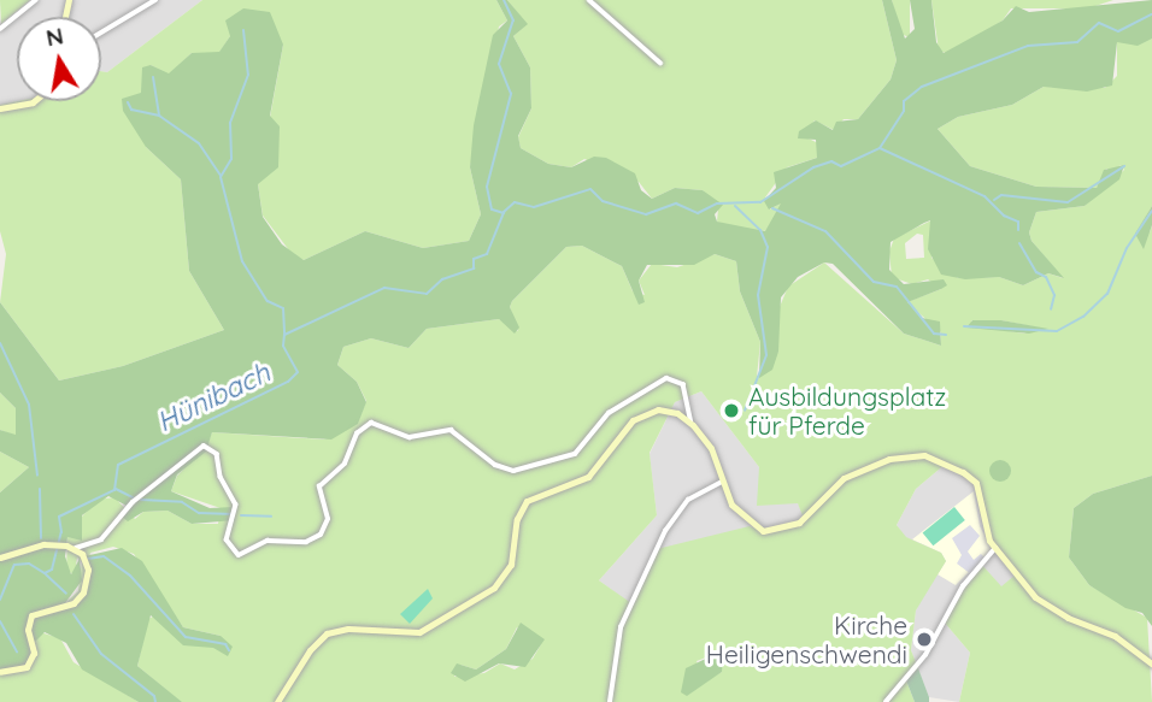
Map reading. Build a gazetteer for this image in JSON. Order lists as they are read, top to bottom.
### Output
{
  "water": ["Hünibach"],
  "places": ["Ausbildungsplatz für Pferde", "Kirche Heiligenschwendi"],
  "north": "top"
}
